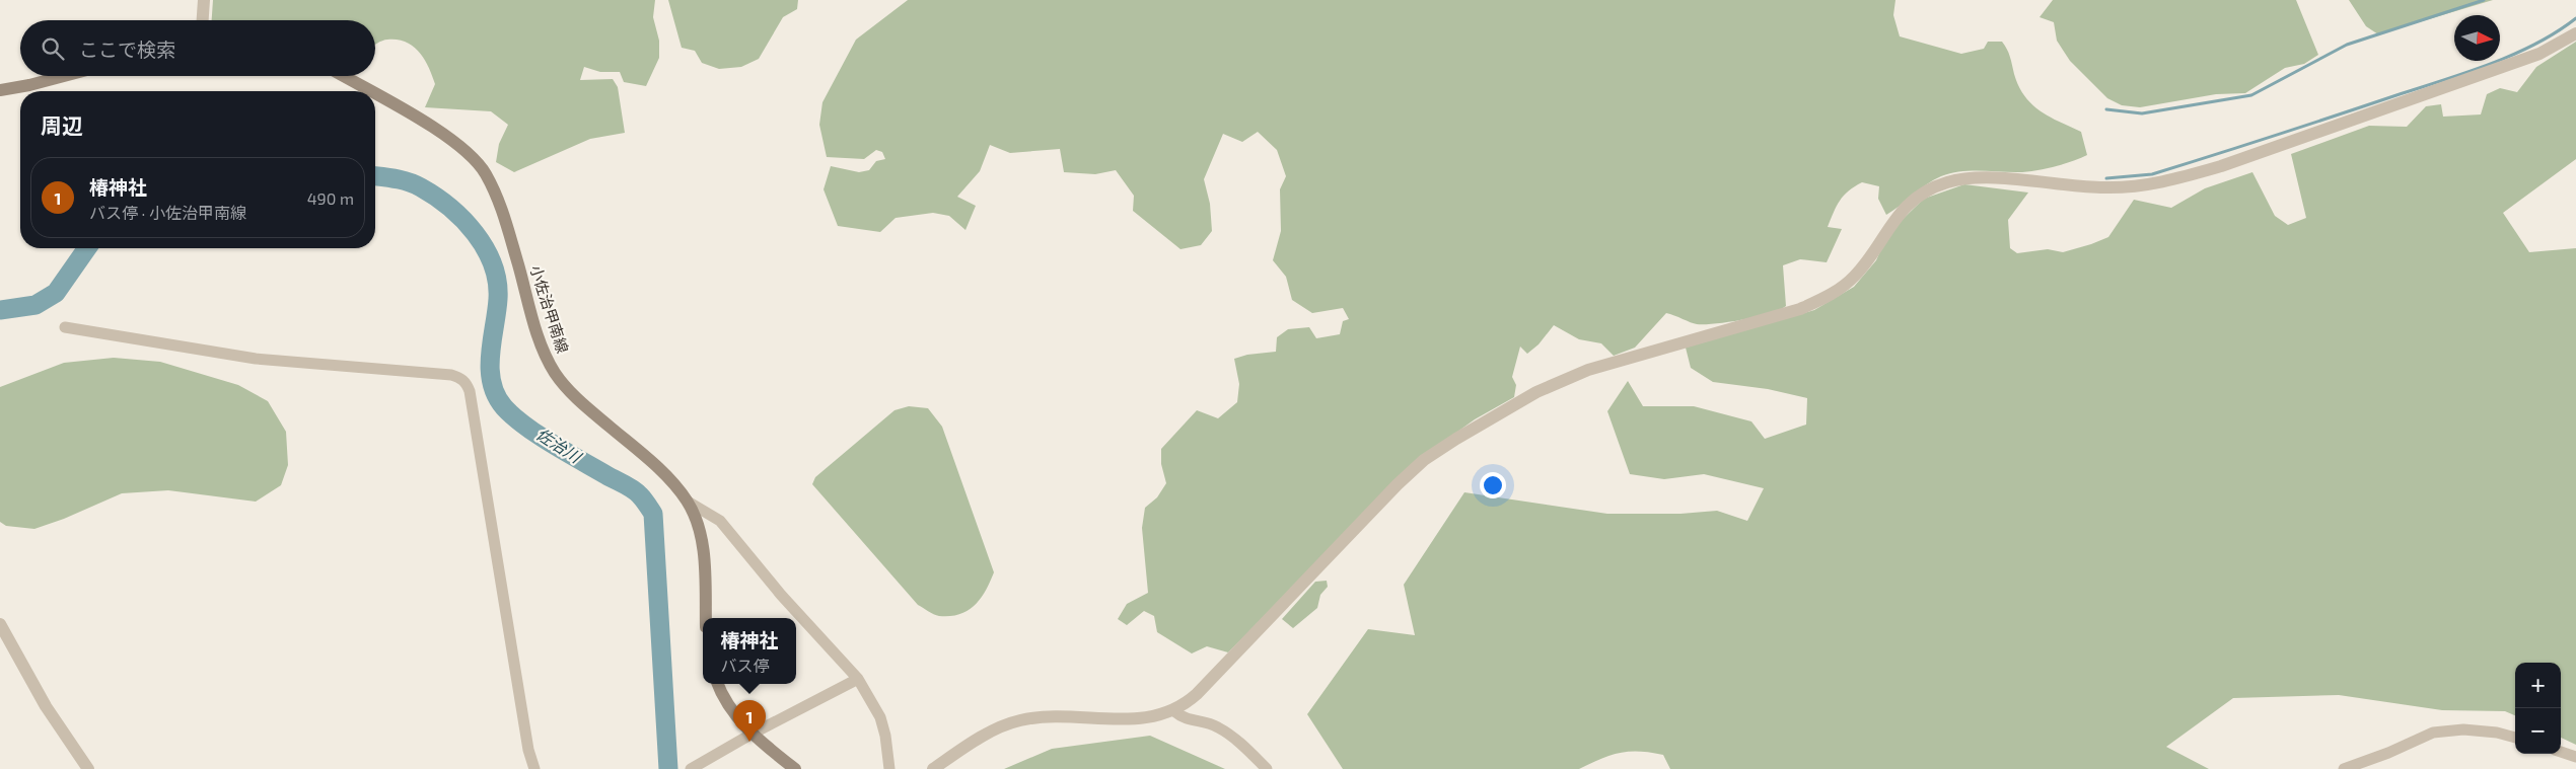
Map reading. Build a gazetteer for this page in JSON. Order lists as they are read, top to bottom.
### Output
{
  "streets": {
    "main road": ["小佐治甲南線"]
  },
  "water": ["佐治川"],
  "north": "right",
  "page": {
    "search": "ここで検索",
    "heading": "周辺",
    "list": [
      {
        "mark": "1",
        "name": "椿神社",
        "note": "バス停 · 小佐治甲南線",
        "value": "490 m"
      }
    ],
    "popup": ["椿神社", "バス停"],
    "map_buttons": ["+", "−"],
    "pins": "1"
  }
}
